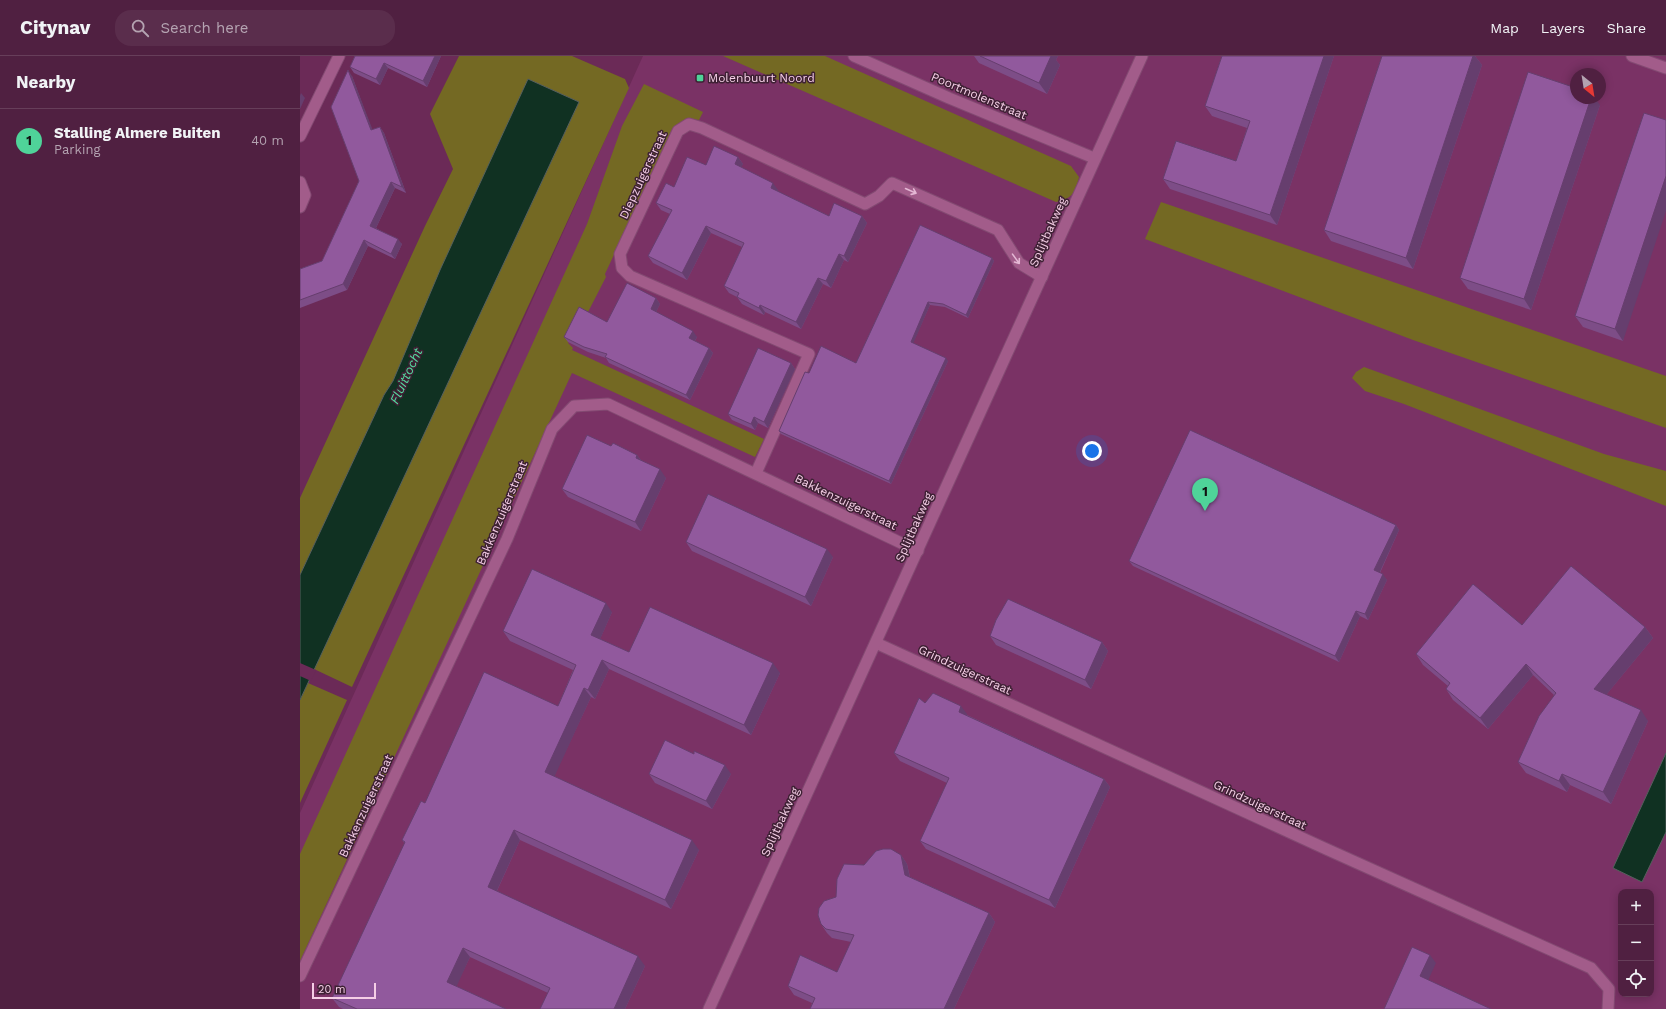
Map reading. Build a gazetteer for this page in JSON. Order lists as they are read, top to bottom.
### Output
{
  "streets": {
    "street": [
      "Poortmolenstraat",
      "Diepzuigerstraat",
      "Splijtbakweg",
      "Bakkenzuigerstraat",
      "Grindzuigerstraat"
    ]
  },
  "crossings": [
    ["Poortmolenstraat", "Splijtbakweg"],
    ["Diepzuigerstraat", "Splijtbakweg"],
    ["Diepzuigerstraat", "Bakkenzuigerstraat"],
    ["Splijtbakweg", "Bakkenzuigerstraat"],
    ["Splijtbakweg", "Grindzuigerstraat"]
  ],
  "water": ["Fluittocht"],
  "places": {
    "transit": ["Molenbuurt Noord"]
  },
  "scale_bar": "20 m",
  "north": "bottom right",
  "page": {
    "header": "Citynav",
    "search": "Search here",
    "nav": ["Map", "Layers", "Share"],
    "heading": "Nearby",
    "list": [
      {
        "mark": "1",
        "name": "Stalling Almere Buiten",
        "note": "Parking",
        "value": "40 m"
      }
    ],
    "pins": "1",
    "map_buttons": ["+", "−"],
    "scale": "20 m"
  }
}
